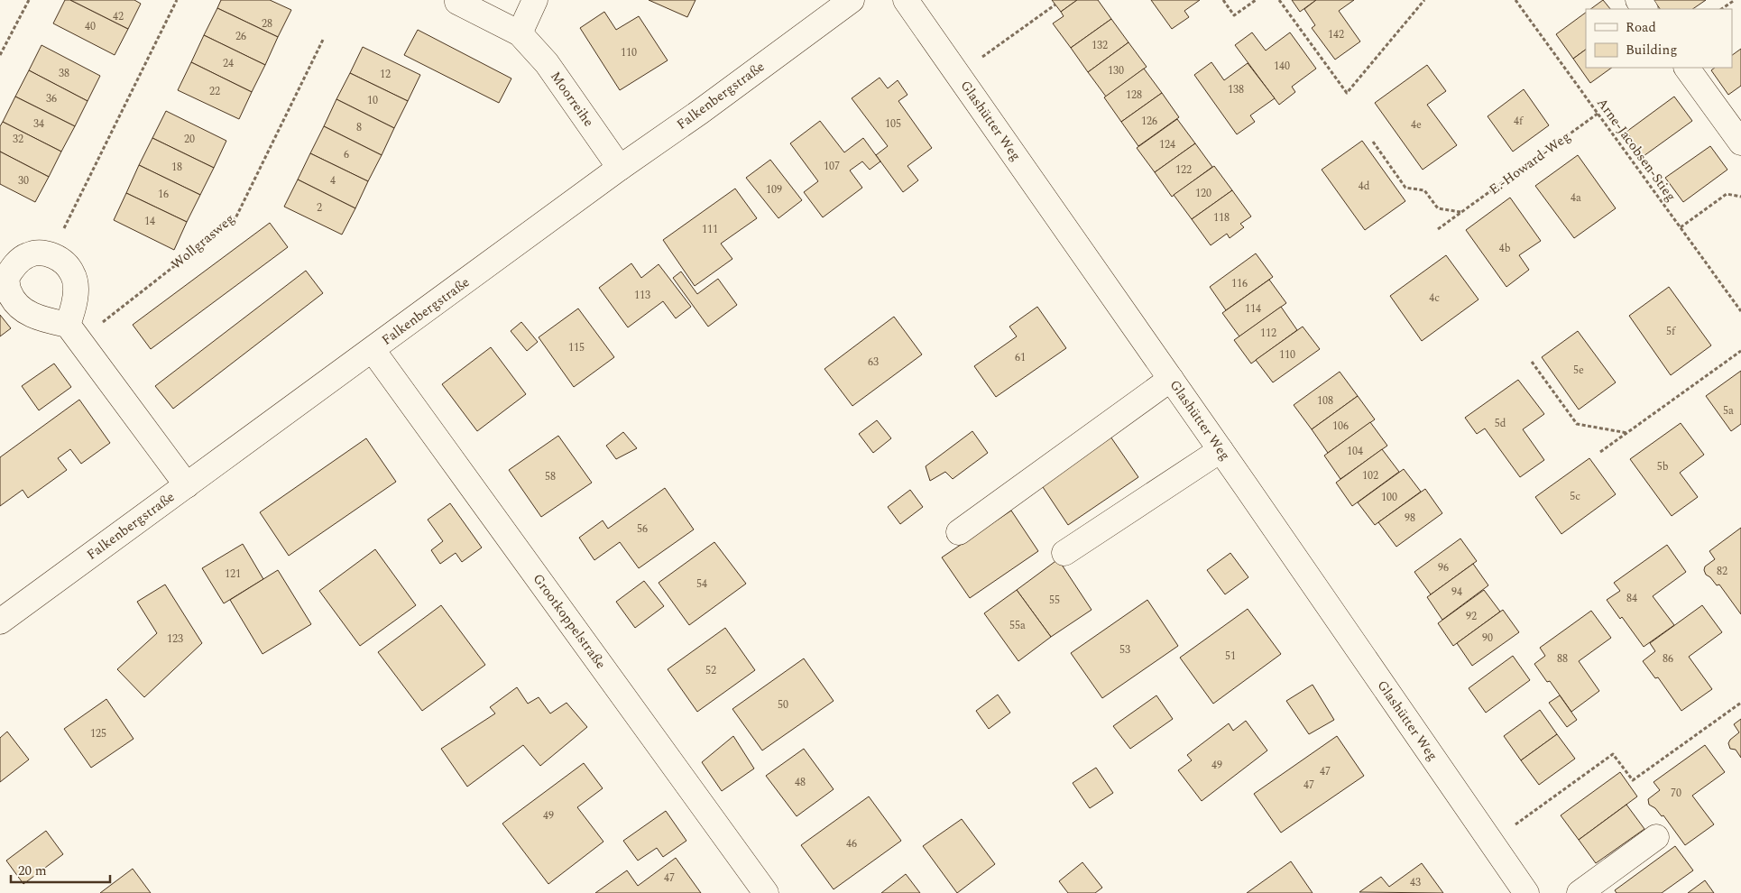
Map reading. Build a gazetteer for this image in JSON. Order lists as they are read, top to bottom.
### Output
{
  "streets": {
    "street": [
      "Falkenbergstraße",
      "Moorreihe",
      "Glashütter Weg",
      "Grootkoppelstraße"
    ],
    "path": ["Arne-Jacobsen-Stieg", "E.-Howard-Weg", "Wollgrasweg"]
  },
  "crossings": [
    ["Falkenbergstraße", "Moorreihe"],
    ["Falkenbergstraße", "Grootkoppelstraße"],
    ["Arne-Jacobsen-Stieg", "E.-Howard-Weg"]
  ],
  "house_numbers": [
    "42",
    "28",
    "40",
    "142",
    "26",
    "132",
    "110",
    "24",
    "140",
    "130",
    "38",
    "12",
    "138",
    "22",
    "128",
    "36",
    "10",
    "126",
    "4f",
    "34",
    "105",
    "4e",
    "8",
    "32",
    "20",
    "124",
    "6",
    "107",
    "18",
    "122",
    "30",
    "4",
    "4d",
    "109",
    "120",
    "16",
    "4a",
    "2",
    "118",
    "14",
    "111",
    "4b",
    "116",
    "113",
    "4c",
    "114",
    "5f",
    "112",
    "115",
    "110",
    "61",
    "63",
    "5e",
    "108",
    "5a",
    "5d",
    "106",
    "104",
    "5b",
    "102",
    "58",
    "5c",
    "100",
    "98",
    "56",
    "96",
    "82",
    "121",
    "54",
    "94",
    "84",
    "55",
    "92",
    "55a",
    "90",
    "123",
    "53",
    "51",
    "88",
    "86",
    "52",
    "50",
    "125",
    "49",
    "47",
    "48",
    "47",
    "70",
    "49",
    "46",
    "47",
    "43"
  ],
  "legend": ["Road", "Building"],
  "scale_bar": "20 m"
}
